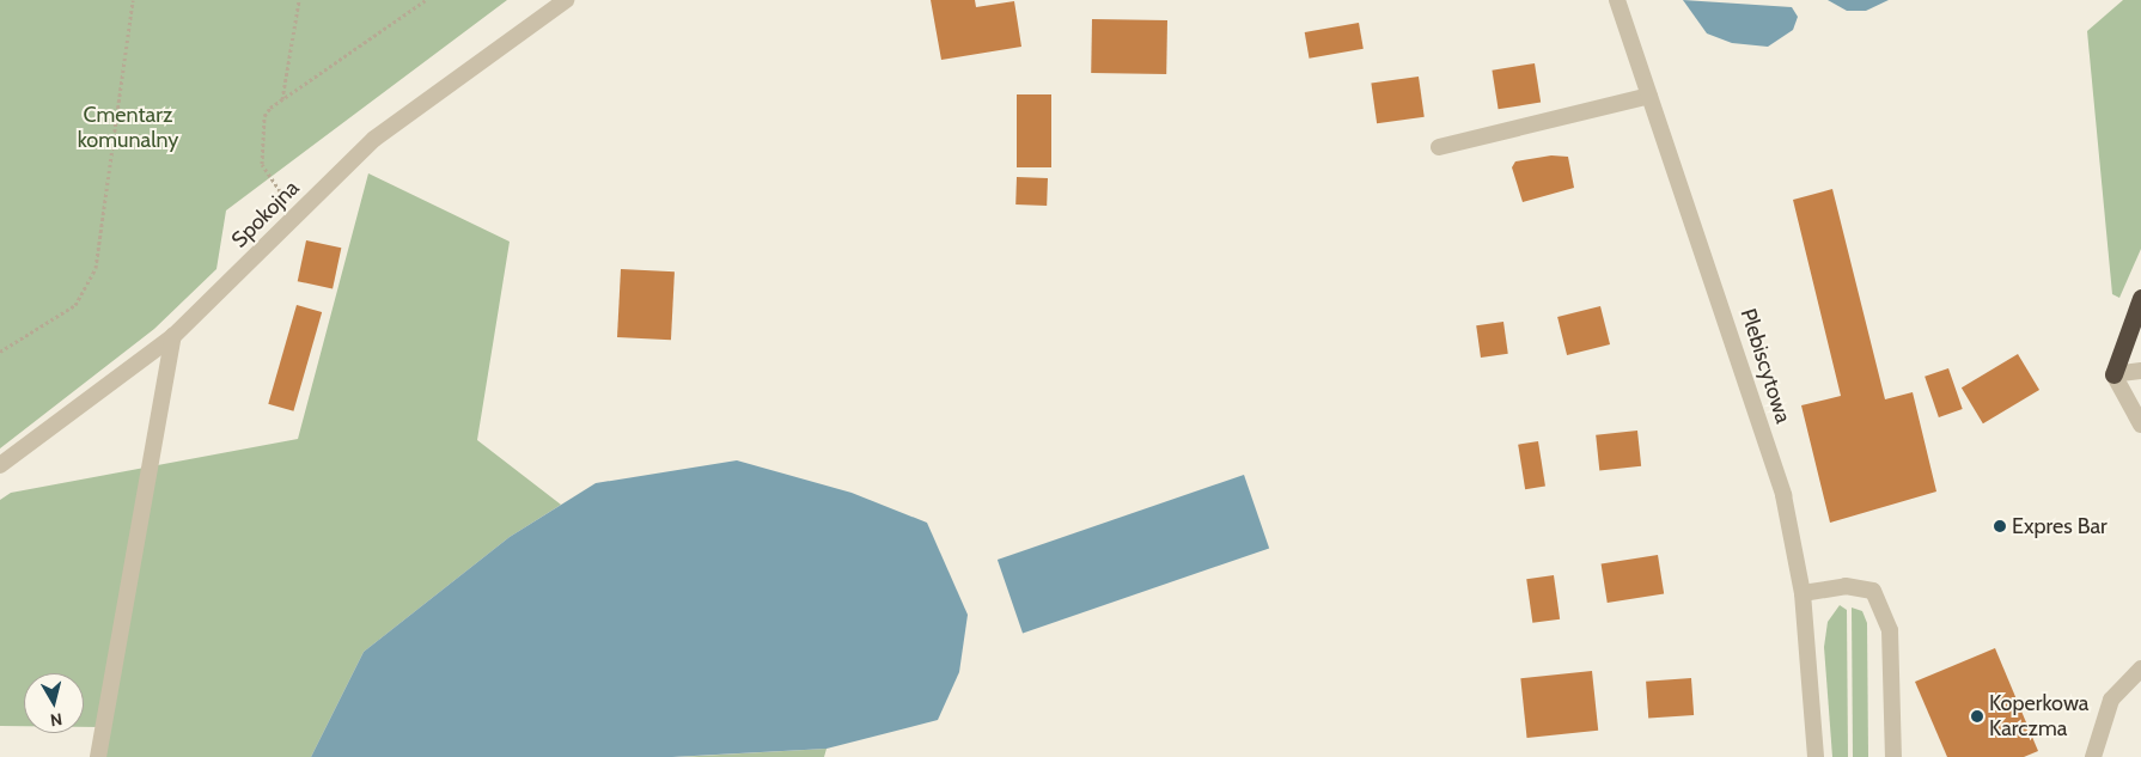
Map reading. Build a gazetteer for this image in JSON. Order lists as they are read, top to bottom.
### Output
{
  "streets": {
    "street": ["Spokojna", "Plebiscytowa"]
  },
  "parks": ["Cmentarz komunalny"],
  "places": ["Expres Bar", "Koperkowa Karczma"],
  "north": "bottom"
}
